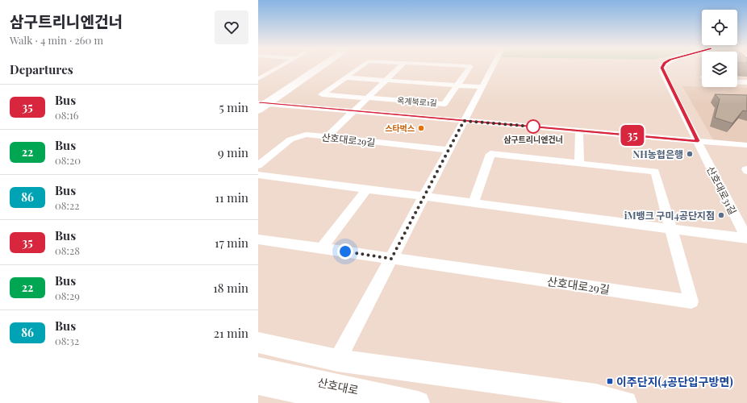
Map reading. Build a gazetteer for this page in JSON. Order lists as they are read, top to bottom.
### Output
{
  "streets": {
    "street": [
      "옥계북로1길",
      "산호대로29길",
      "산호대로31길",
      "산호대로"
    ]
  },
  "places": {
    "other": [
      "삼구트리니엔건너",
      "스타벅스",
      "NH농협은행",
      "iM뱅크 구미4공단지점"
    ],
    "transit": ["이주단지(4공단입구방면)"]
  },
  "lines": ["bus line 35"],
  "page": {
    "heading": [
      ["삼구트리니엔건너", "Walk · 4 min · 260 m"],
      "Departures"
    ],
    "on_map": "35",
    "list": [
      {
        "mark": "35",
        "name": "Bus",
        "note": "08:16",
        "value": "5 min"
      },
      {
        "mark": "22",
        "name": "Bus",
        "note": "08:20",
        "value": "9 min"
      },
      {
        "mark": "86",
        "name": "Bus",
        "note": "08:22",
        "value": "11 min"
      },
      {
        "mark": "35",
        "name": "Bus",
        "note": "08:28",
        "value": "17 min"
      },
      {
        "mark": "22",
        "name": "Bus",
        "note": "08:29",
        "value": "18 min"
      },
      {
        "mark": "86",
        "name": "Bus",
        "note": "08:32",
        "value": "21 min"
      }
    ]
  }
}
